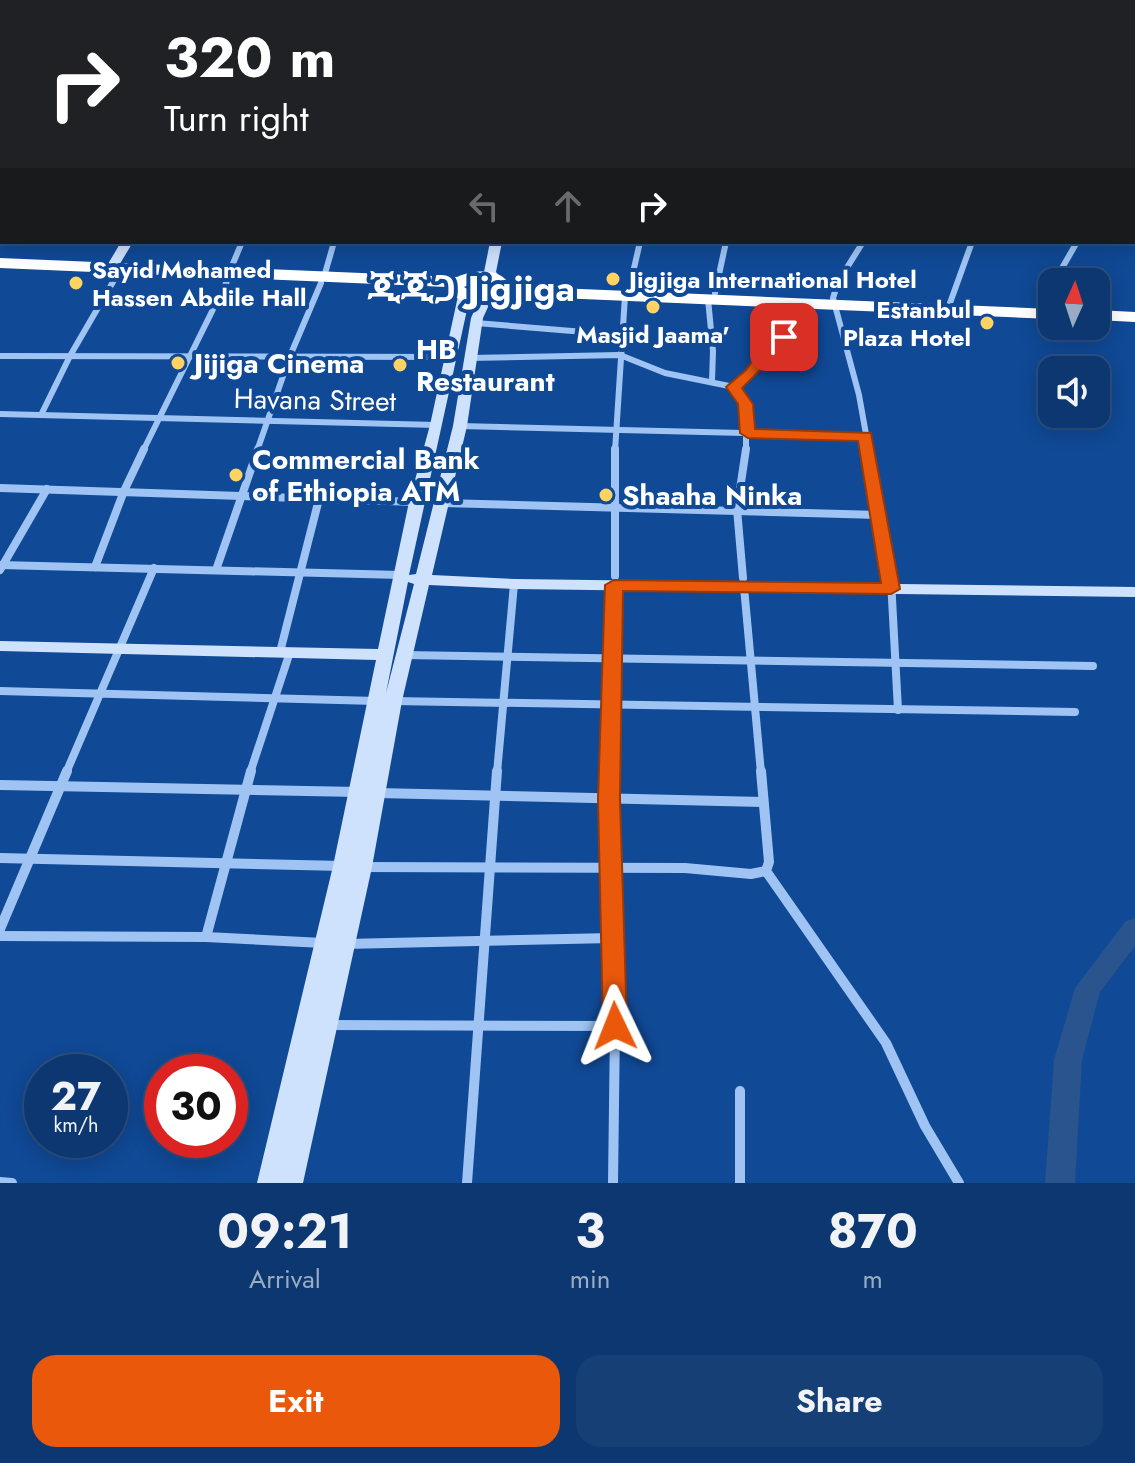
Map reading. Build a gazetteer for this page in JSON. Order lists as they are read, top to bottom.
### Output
{
  "streets": {
    "street": ["Havana Street"]
  },
  "districts": ["ጂጂጋ Jigjiga"],
  "places": [
    "Jigjiga International Hotel",
    "Sayid Mohamed Hassen Abdile Hall",
    "Masjid Jaama'",
    "Estanbul Plaza Hotel",
    "Jijiga Cinema",
    "HB Restaurant",
    "Commercial Bank of Ethiopia ATM",
    "Shaaha Ninka"
  ],
  "north": "top",
  "page": {
    "turn": ["320 m", "Turn right"],
    "speed": "27 km/h",
    "limit": "30",
    "eta": [
      "09:21",
      "Arrival",
      "3",
      "min",
      "870",
      "m"
    ],
    "buttons": ["Exit", "Share"]
  }
}
